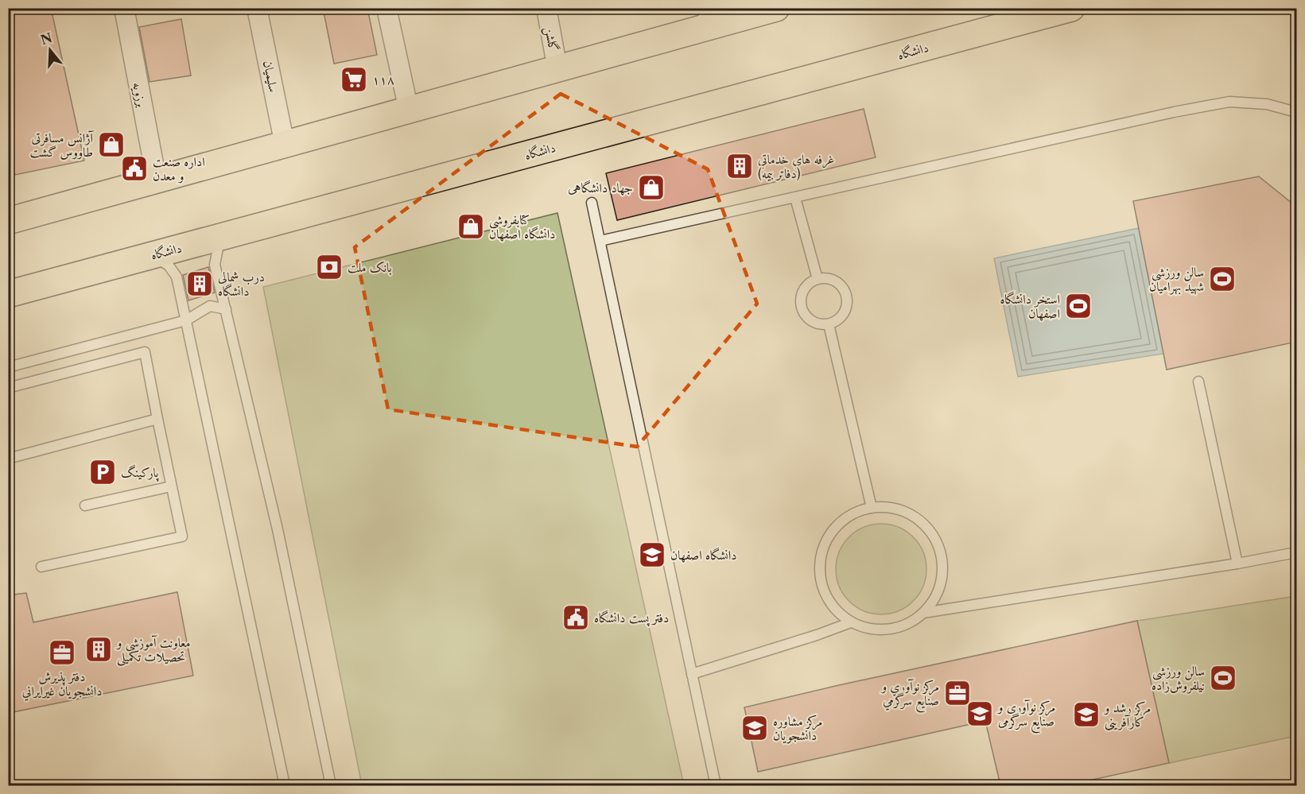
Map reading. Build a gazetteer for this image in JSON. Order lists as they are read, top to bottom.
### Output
{
  "streets": {
    "main road": ["دانشگاه"],
    "street": ["گلشن", "سلیمیان", "برزویه"]
  },
  "places": {
    "supermarket": ["۱۱۸"],
    "shop": ["آژانس مسافرتی طاووس گشت", "جهاد دانشگاهی", "کتابفروشی دانشگاه اصفهان"],
    "building": ["غرفه هاي خدماتي (دفاتر بيمه)", "درب شمالی دانشگاه", "معاونت آموزشی و تحصیلات تکمیلی"],
    "public building": ["اداره صنعت و معدن", "دفتر پست دانشگاه"],
    "bank": ["بانک ملت"],
    "sports": ["سالن ورزشی شهید بهرامیان", "استخر دانشگاه اصفهان", "سالن ورزشی نیلفروش‌زاده"],
    "parking": ["پارکینگ"],
    "school or university": [
      "دانشگاه اصفهان",
      "مرکز نوآوری و صنایع سرگرمی",
      "مرکز رشد و کارآفرینی",
      "مرکز مشاوره دانشجویان"
    ],
    "office": ["دفتر پذيرش دانشجويان غيرايراني", "مرکز نوآوري و صنايع سرگرمي"]
  },
  "north": "top"
}
